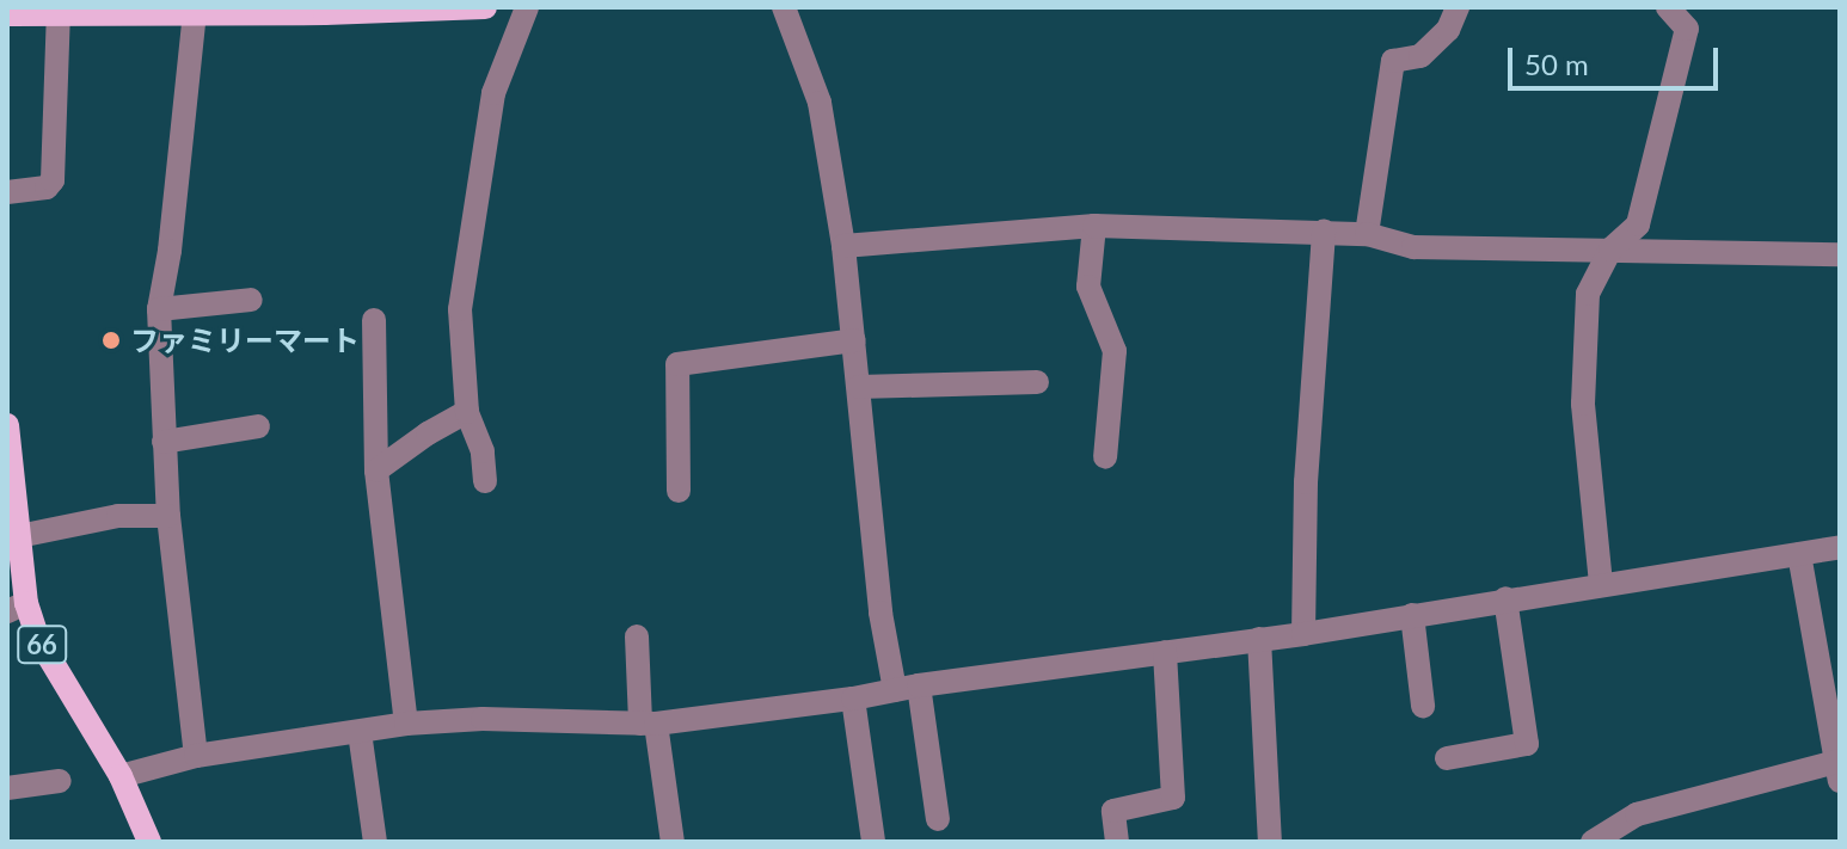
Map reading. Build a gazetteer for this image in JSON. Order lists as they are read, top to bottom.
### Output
{
  "streets": {
    "main road": ["66"]
  },
  "places": ["ファミリーマート"],
  "scale_bar": "50 m"
}
